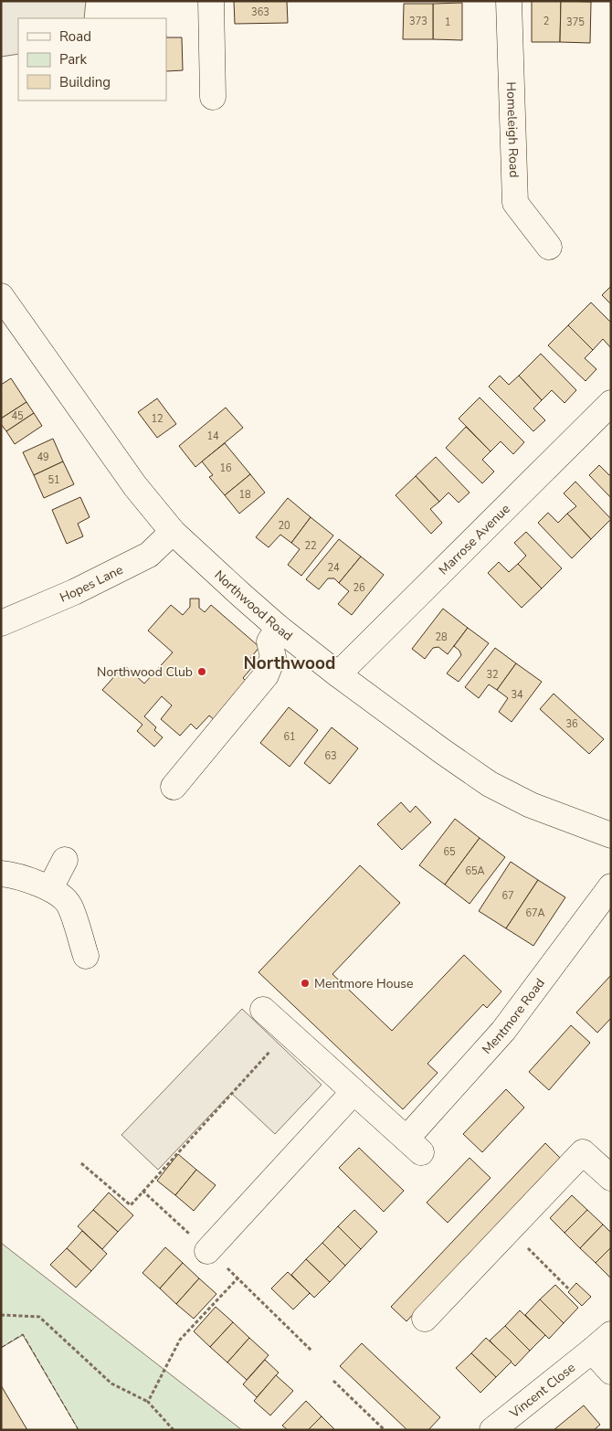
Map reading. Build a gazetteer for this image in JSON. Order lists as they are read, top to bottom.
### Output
{
  "streets": {
    "street": [
      "Homeleigh Road",
      "Marrose Avenue",
      "Hopes Lane",
      "Northwood Road",
      "Mentmore Road",
      "Vincent Close"
    ]
  },
  "crossings": [
    ["Marrose Avenue", "Northwood Road"],
    ["Hopes Lane", "Northwood Road"]
  ],
  "districts": ["Northwood"],
  "places": ["Northwood Club", "Mentmore House"],
  "house_numbers": [
    "363",
    "373",
    "2",
    "1",
    "375",
    "45",
    "12",
    "14",
    "49",
    "16",
    "51",
    "18",
    "20",
    "22",
    "24",
    "26",
    "28",
    "32",
    "34",
    "36",
    "61",
    "63",
    "65",
    "65A",
    "67",
    "67A"
  ],
  "legend": ["Road", "Park", "Building"]
}
